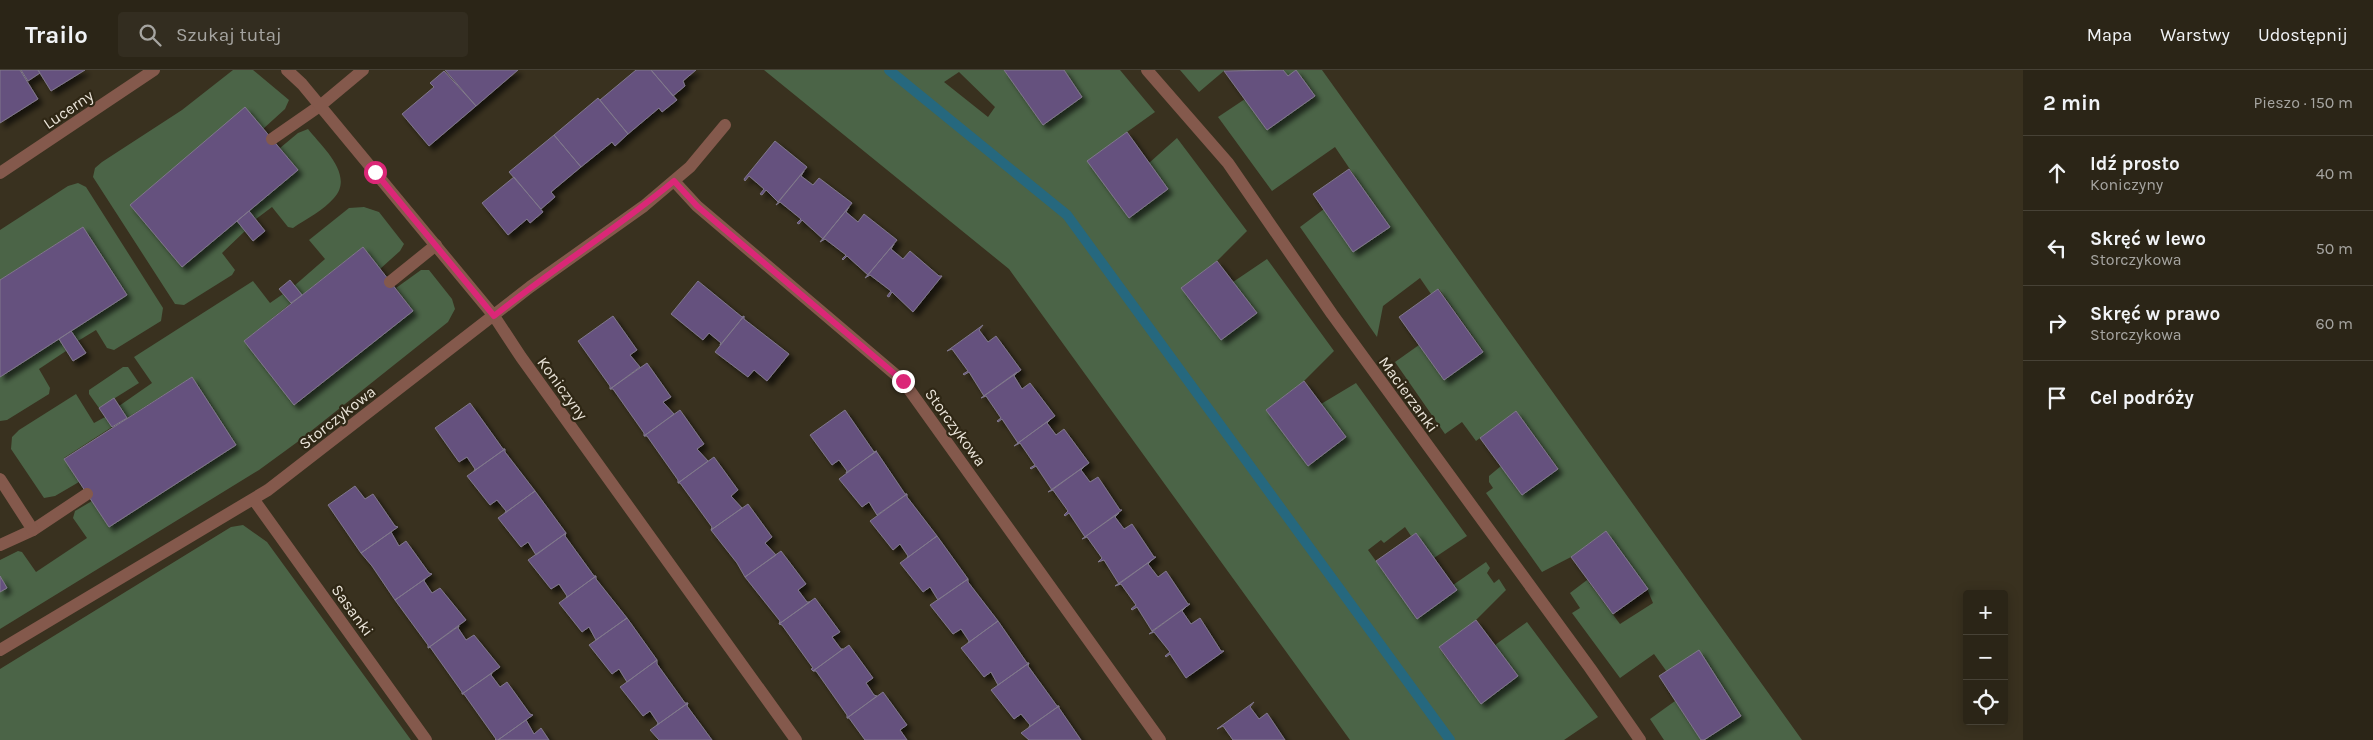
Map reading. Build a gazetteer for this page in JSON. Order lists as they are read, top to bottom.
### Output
{
  "streets": {
    "street": [
      "Lucerny",
      "Koniczyny",
      "Macierzanki",
      "Storczykowa",
      "Sasanki"
    ]
  },
  "crossings": [
    ["Koniczyny", "Storczykowa"],
    ["Storczykowa", "Sasanki"]
  ],
  "page": {
    "header": "Trailo",
    "search": "Szukaj tutaj",
    "nav": ["Mapa", "Warstwy", "Udostępnij"],
    "heading": ["2 min", "Pieszo · 150 m"],
    "list": [
      ["Idź prosto", "Koniczyny", "40 m"],
      ["Skręć w lewo", "Storczykowa", "50 m"],
      ["Skręć w prawo", "Storczykowa", "60 m"],
      "Cel podróży"
    ],
    "map_buttons": ["+", "−"]
  }
}
